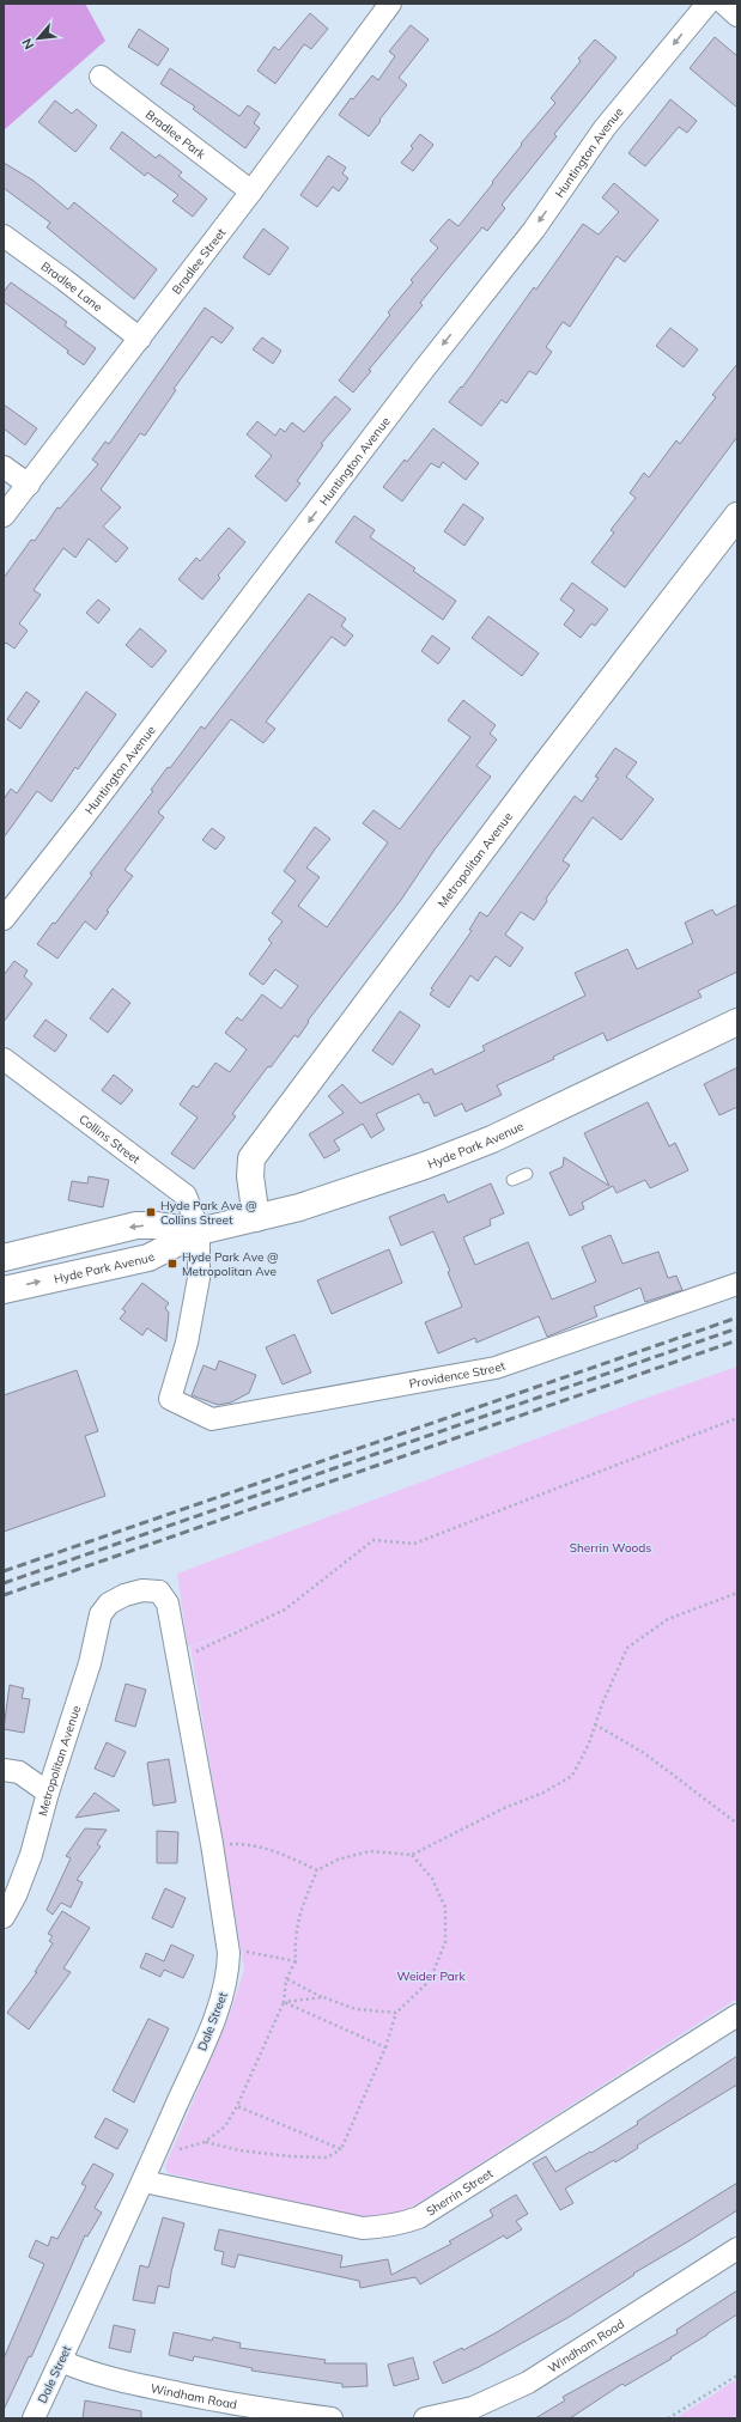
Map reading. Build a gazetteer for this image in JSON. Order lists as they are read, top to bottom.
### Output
{
  "streets": {
    "main road": ["Metropolitan Avenue", "Hyde Park Avenue"],
    "street": [
      "Bradlee Park",
      "Huntington Avenue",
      "Bradlee Street",
      "Bradlee Lane",
      "Collins Street",
      "Providence Street",
      "Dale Street",
      "Sherrin Street",
      "Windham Road"
    ]
  },
  "crossings": [
    ["Bradlee Park", "Bradlee Street"],
    ["Bradlee Street", "Bradlee Lane"],
    ["Metropolitan Avenue", "Hyde Park Avenue"],
    ["Metropolitan Avenue", "Dale Street"],
    ["Collins Street", "Hyde Park Avenue"],
    ["Collins Street", "Providence Street"],
    ["Hyde Park Avenue", "Providence Street"],
    ["Dale Street", "Sherrin Street"],
    ["Dale Street", "Windham Road"]
  ],
  "one_way": ["Huntington Avenue"],
  "parks": ["Sherrin Woods", "Weider Park"],
  "places": {
    "transit": ["Hyde Park Ave @ Collins Street", "Hyde Park Ave @ Metropolitan Ave"]
  },
  "north": "bottom left"
}
